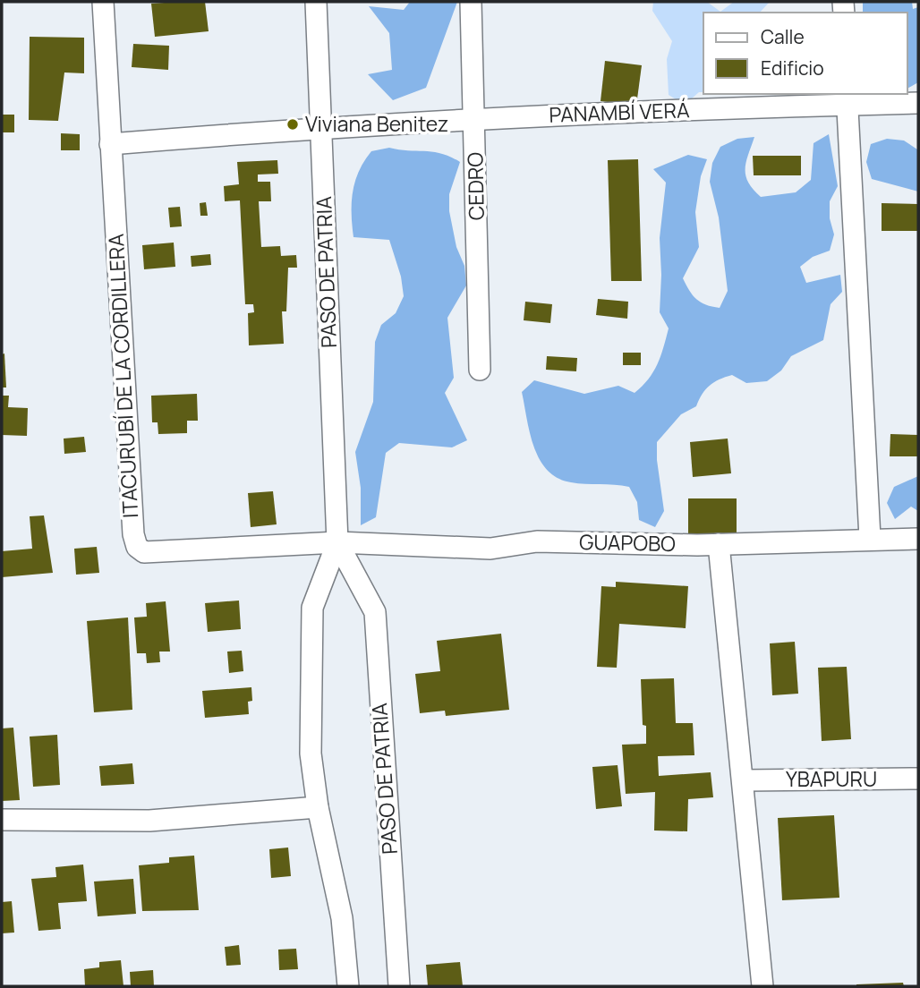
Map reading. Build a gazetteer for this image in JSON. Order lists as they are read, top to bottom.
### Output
{
  "streets": {
    "street": [
      "PANAMBÍ VERÁ",
      "CEDRO",
      "PASO DE PATRIA",
      "ITACURUBÍ DE LA CORDILLERA",
      "GUAPOBO",
      "YBAPURU"
    ]
  },
  "crossings": [
    ["PANAMBÍ VERÁ", "CEDRO"],
    ["PANAMBÍ VERÁ", "PASO DE PATRIA"],
    ["PANAMBÍ VERÁ", "ITACURUBÍ DE LA CORDILLERA"],
    ["PASO DE PATRIA", "ITACURUBÍ DE LA CORDILLERA"],
    ["PASO DE PATRIA", "GUAPOBO"],
    ["ITACURUBÍ DE LA CORDILLERA", "GUAPOBO"]
  ],
  "places": ["Viviana Benitez"],
  "legend": ["Calle", "Edificio"]
}
